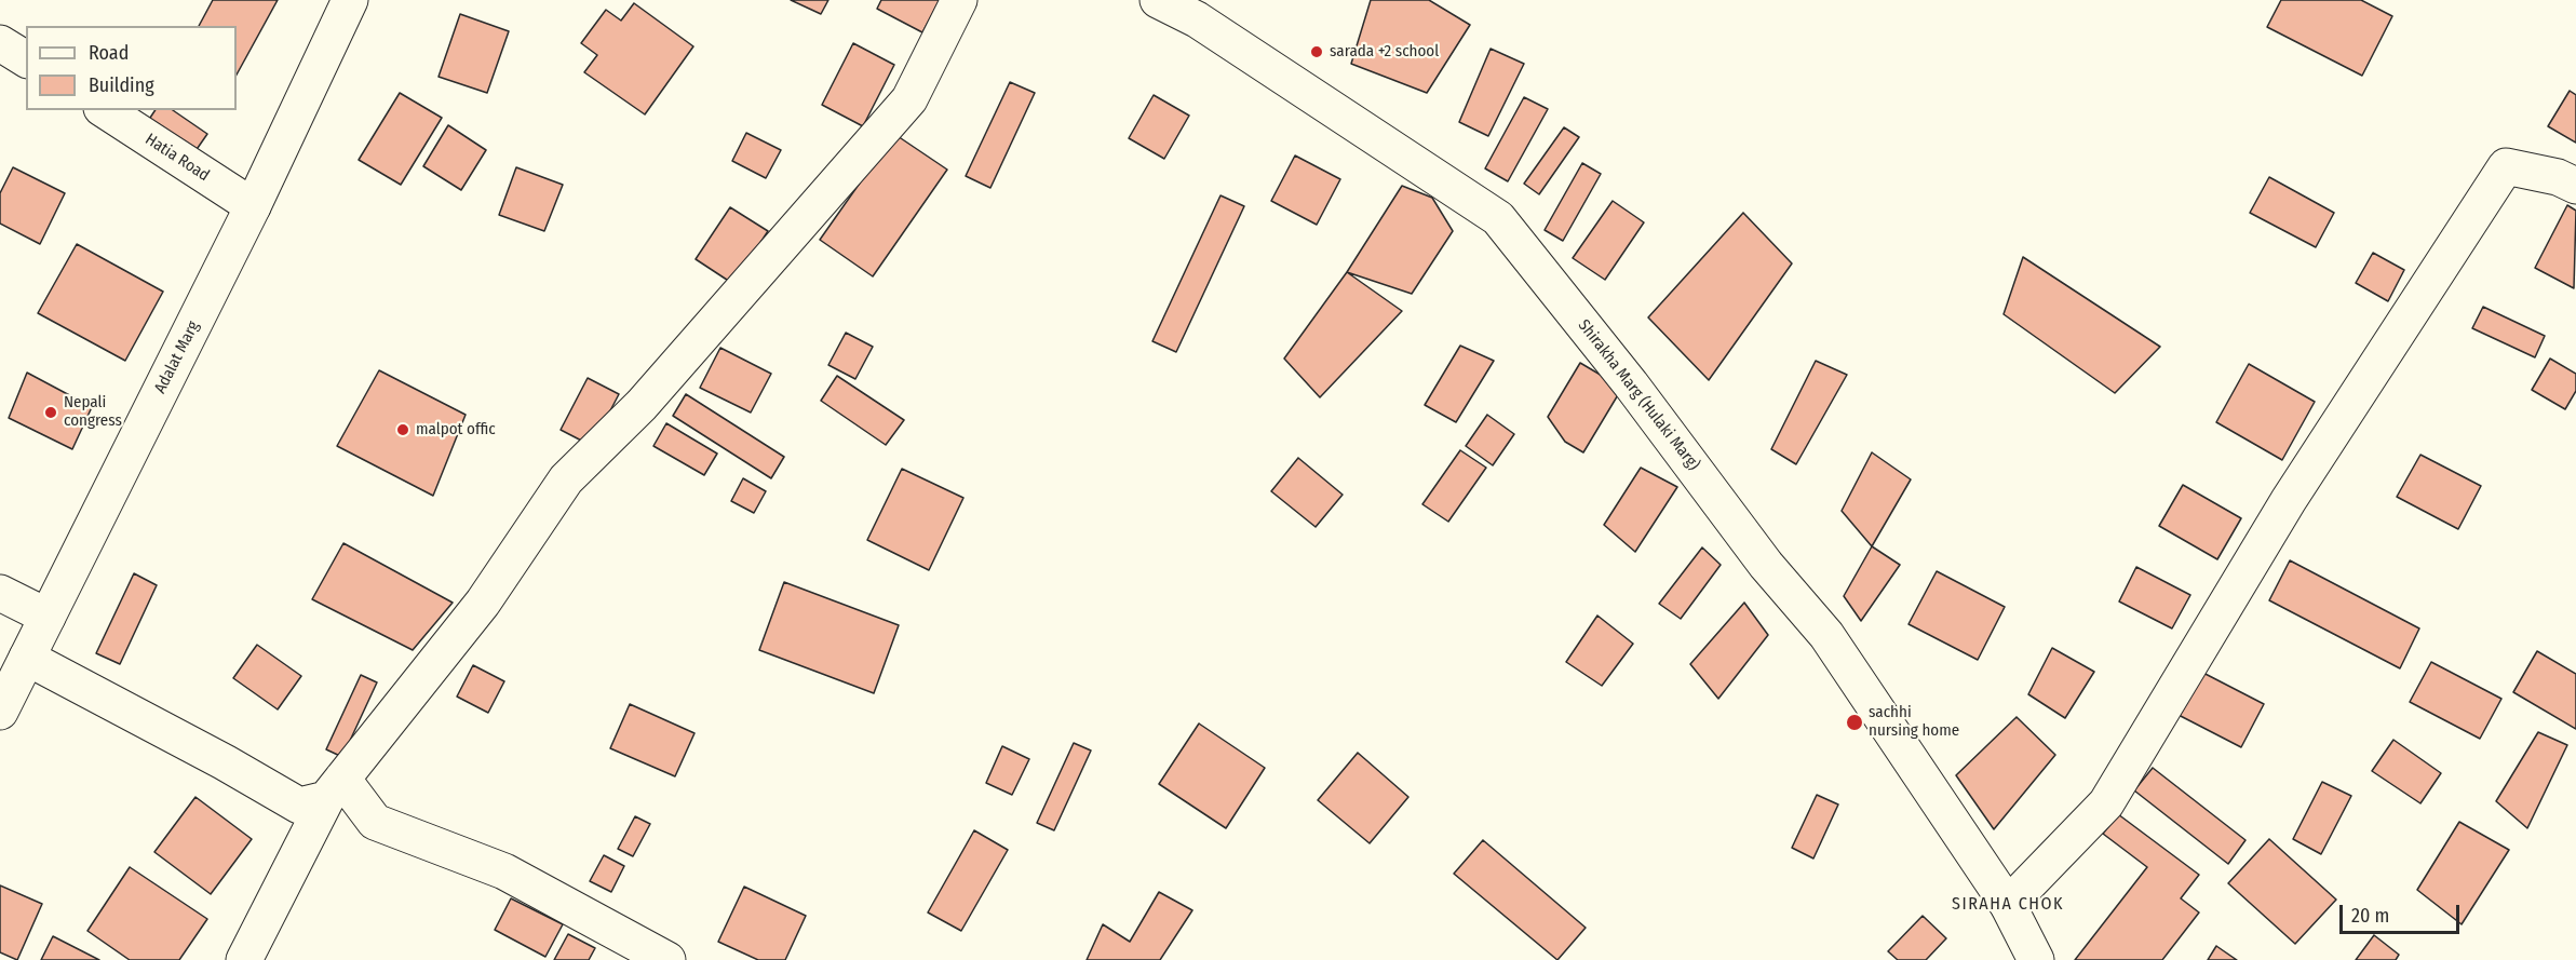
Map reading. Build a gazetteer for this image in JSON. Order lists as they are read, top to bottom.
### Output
{
  "streets": {
    "main road": ["Hatia Road", "Adalat Marg", "Shirakha Marg (Hulaki Marg)"]
  },
  "crossings": [
    ["Hatia Road", "Adalat Marg"]
  ],
  "districts": ["SIRAHA CHOK"],
  "places": [
    "sarada +2 school",
    "Nepali congress",
    "malpot offic",
    "sachhi nursing home"
  ],
  "legend": ["Road", "Building"],
  "scale_bar": "20 m"
}
